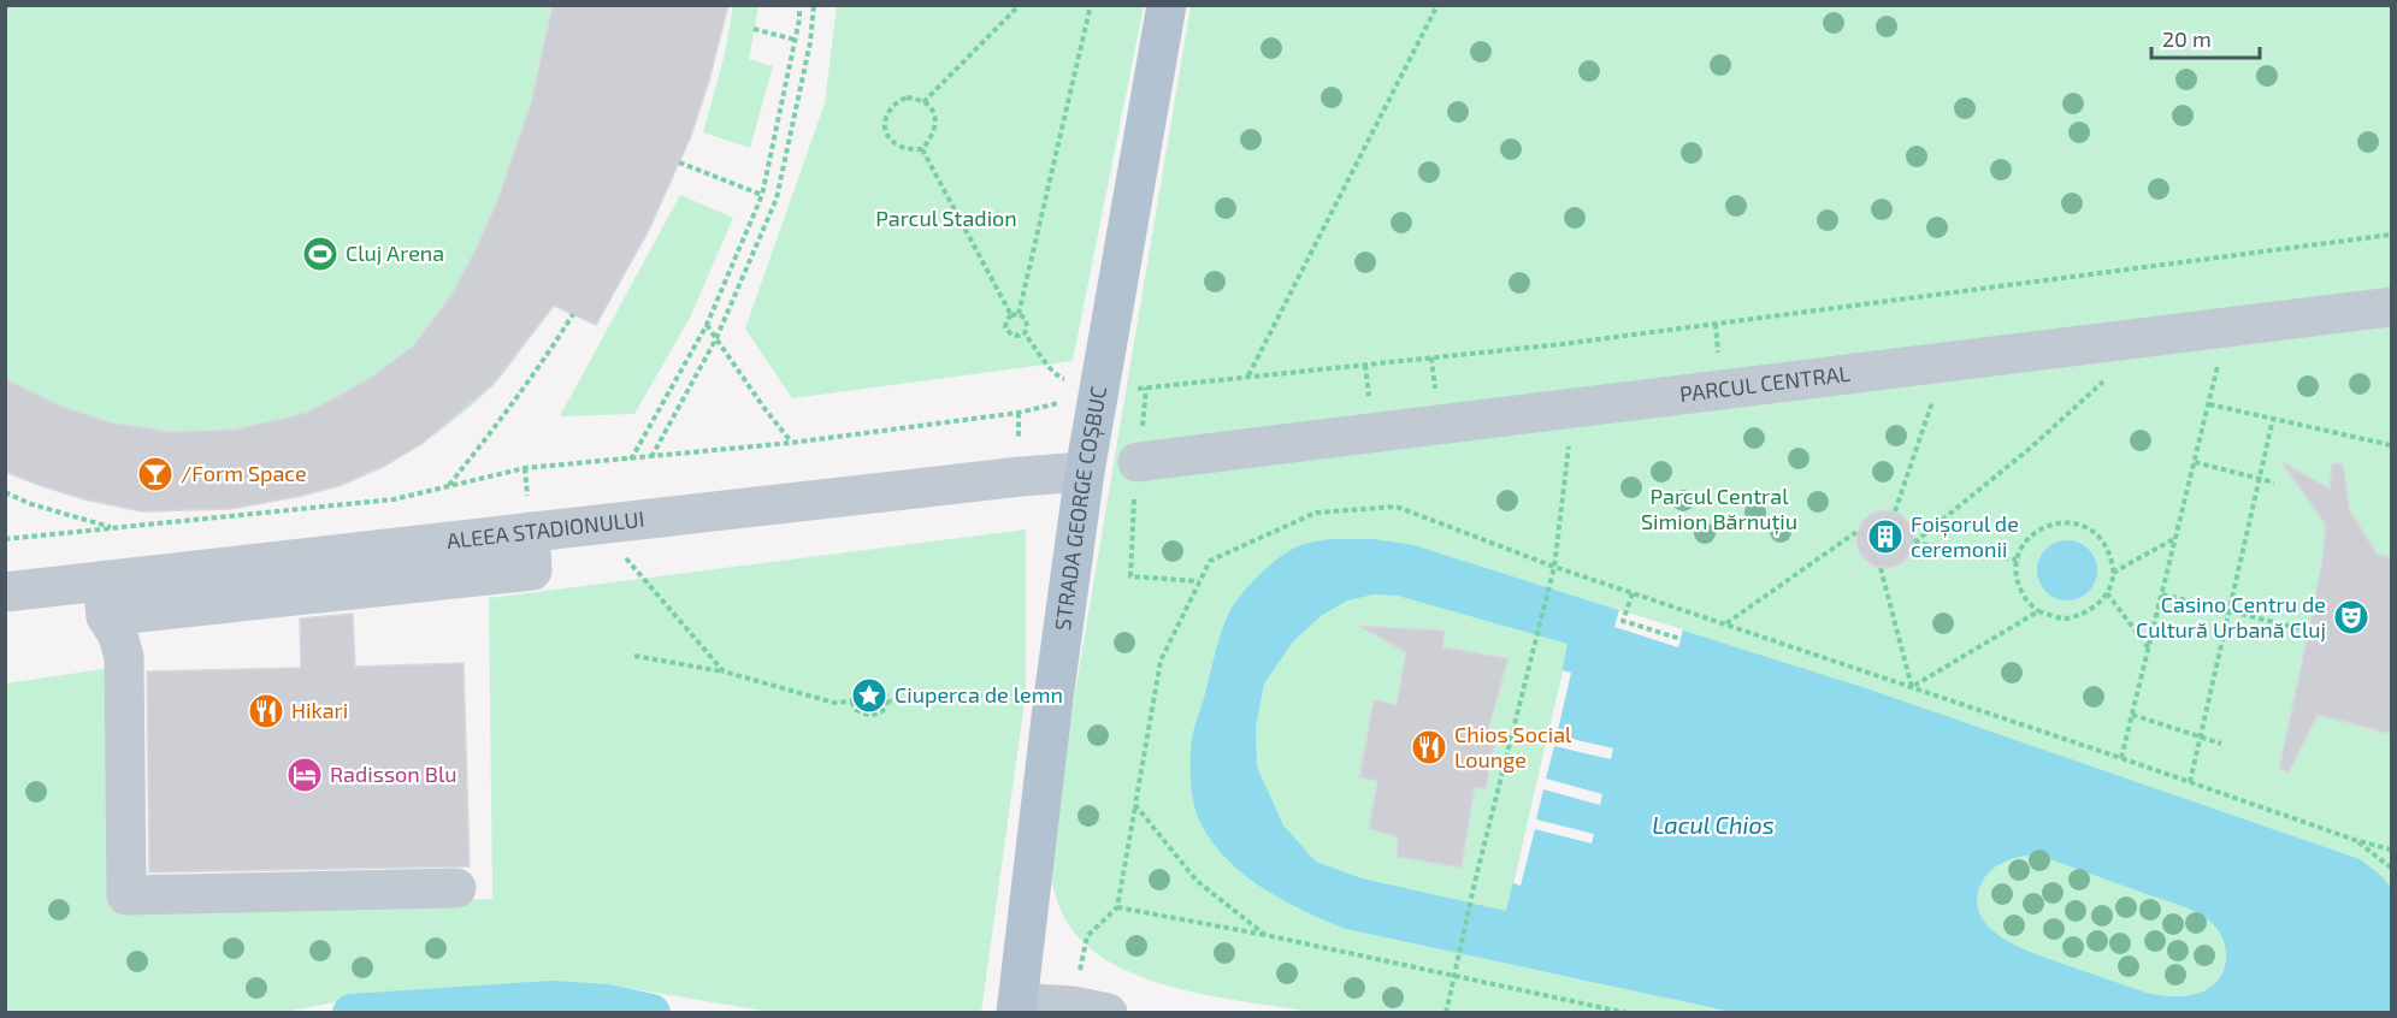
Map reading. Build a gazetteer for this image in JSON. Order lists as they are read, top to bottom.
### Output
{
  "streets": {
    "main road": ["STRADA GEORGE COȘBUC"],
    "street": ["PARCUL CENTRAL", "ALEEA STADIONULUI"]
  },
  "crossings": [
    ["STRADA GEORGE COȘBUC", "ALEEA STADIONULUI"]
  ],
  "water": ["Lacul Chios"],
  "parks": ["Parcul Stadion", "Parcul Central Simion Bărnuțiu"],
  "places": {
    "sports": ["Cluj Arena"],
    "bar": ["/Form Space"],
    "building": ["Foișorul de ceremonii"],
    "theatre": ["Casino Centru de Cultură Urbană Cluj"],
    "place": ["Ciuperca de lemn"],
    "restaurant": ["Hikari", "Chios Social Lounge"],
    "hotel": ["Radisson Blu"]
  },
  "scale_bar": "20 m"
}
